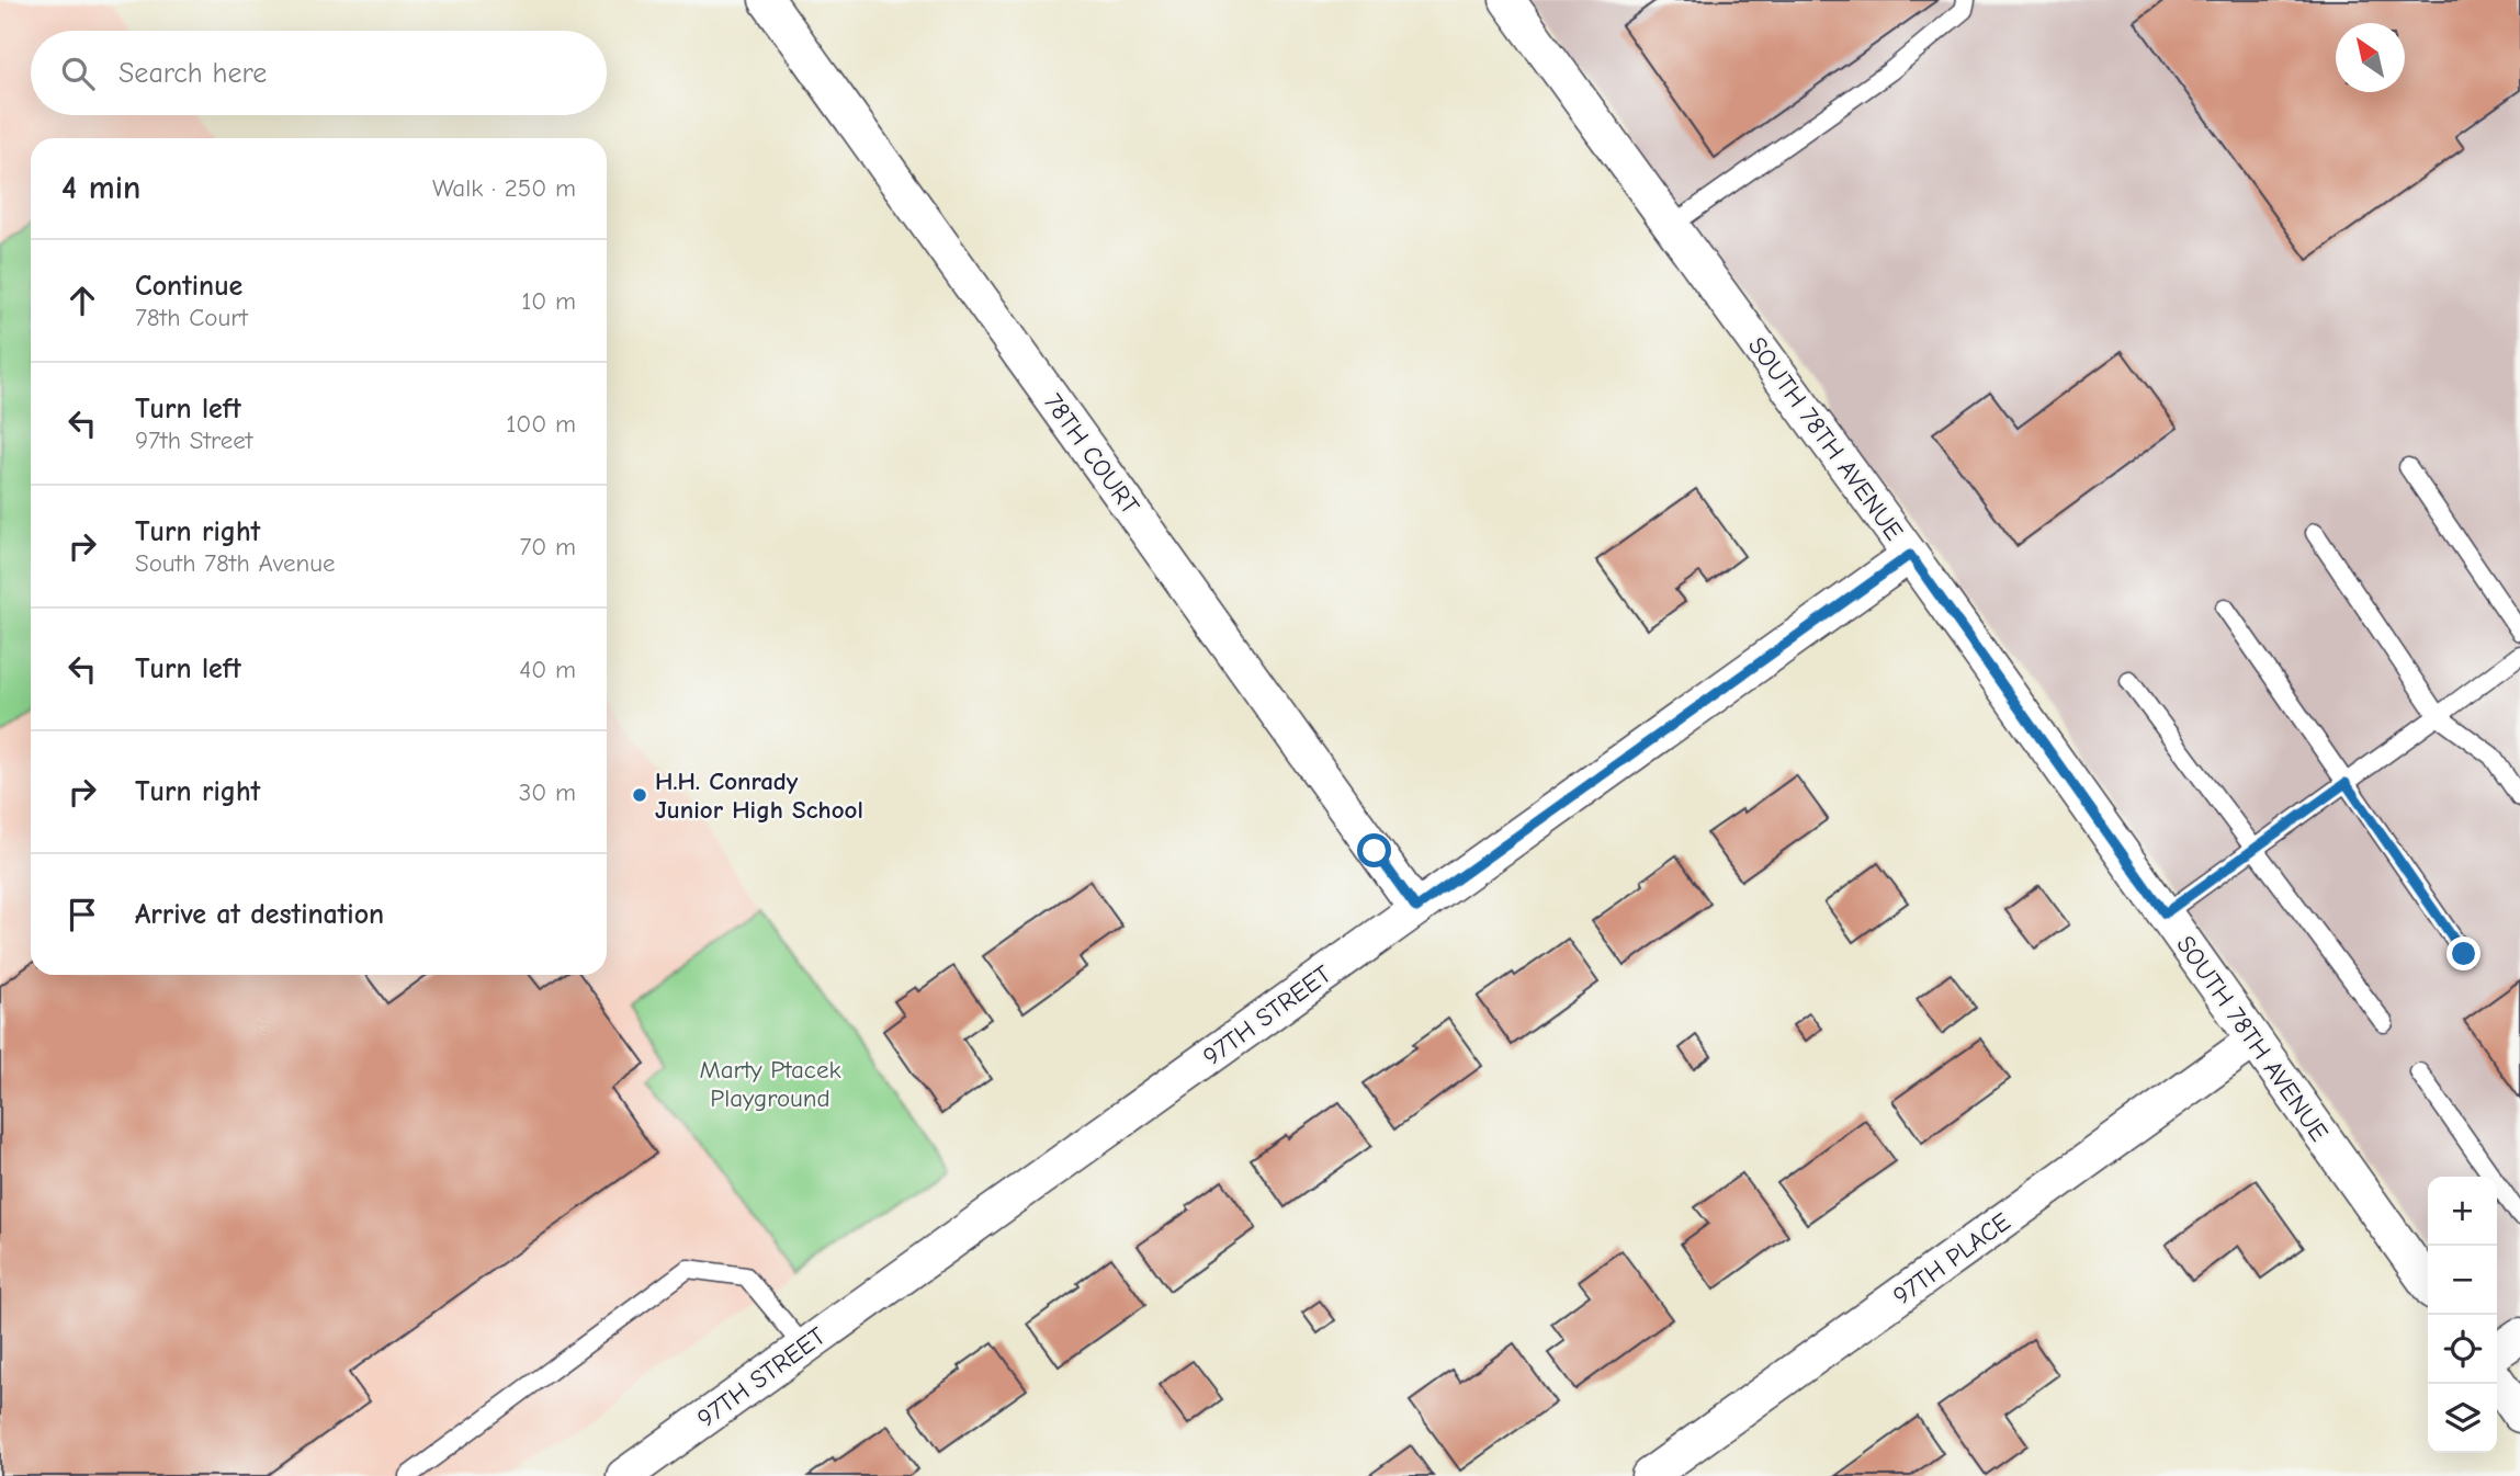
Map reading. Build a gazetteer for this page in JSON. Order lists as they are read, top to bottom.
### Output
{
  "streets": {
    "street": [
      "SOUTH 78TH AVENUE",
      "78TH COURT",
      "97TH STREET",
      "97TH PLACE"
    ]
  },
  "crossings": [
    ["SOUTH 78TH AVENUE", "97TH STREET"],
    ["SOUTH 78TH AVENUE", "97TH PLACE"],
    ["78TH COURT", "97TH STREET"]
  ],
  "parks": ["Marty Ptacek Playground"],
  "places": ["H.H. Conrady Junior High School"],
  "north": "top left",
  "page": {
    "search": "Search here",
    "heading": ["4 min", "Walk · 250 m"],
    "list": [
      ["Continue", "78th Court", "10 m"],
      ["Turn left", "97th Street", "100 m"],
      ["Turn right", "South 78th Avenue", "70 m"],
      ["Turn left", "40 m"],
      ["Turn right", "30 m"],
      "Arrive at destination"
    ],
    "map_buttons": ["+", "−"]
  }
}
